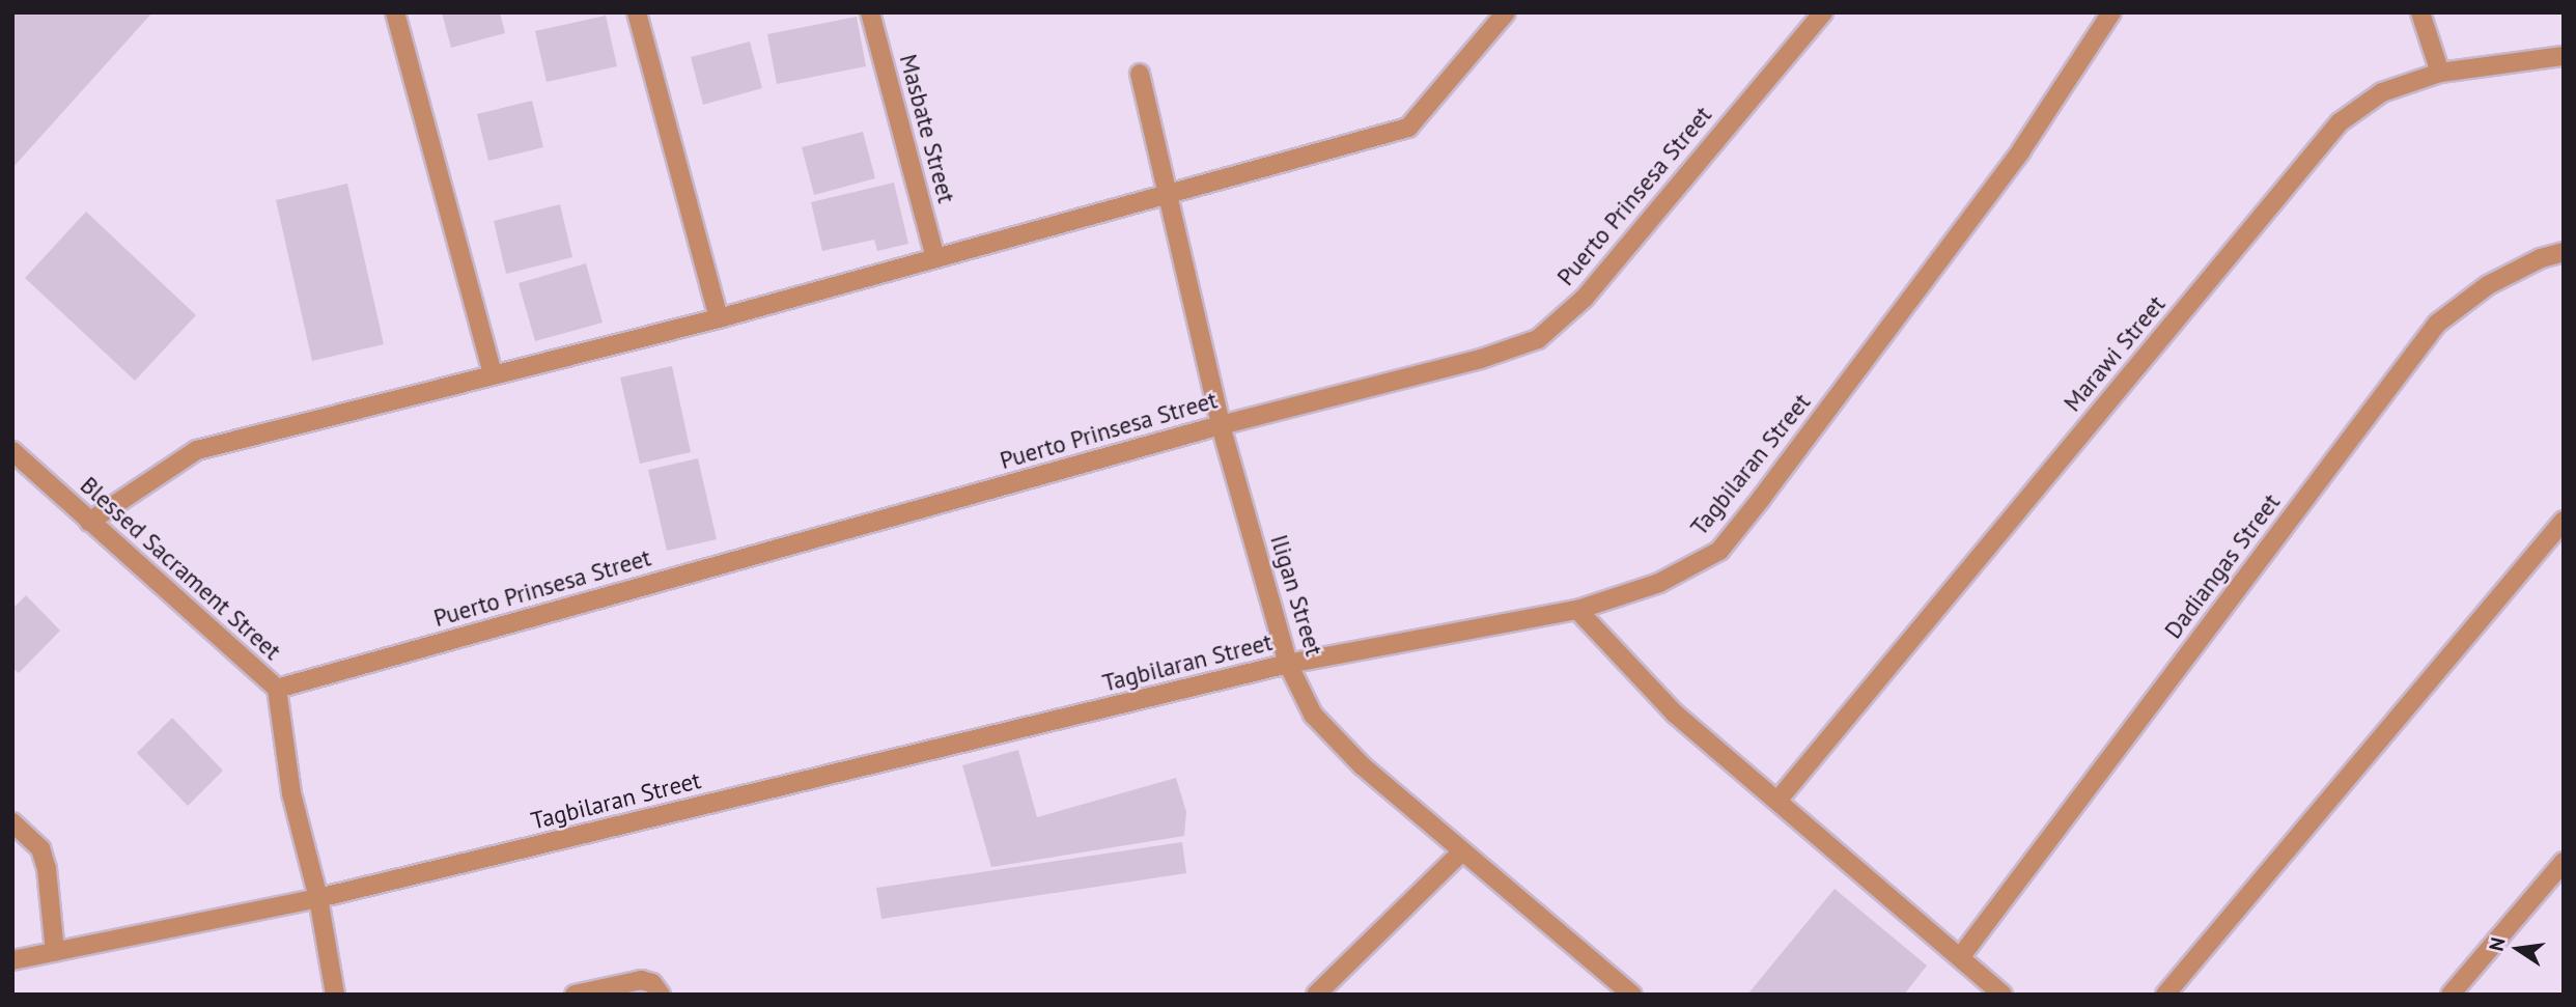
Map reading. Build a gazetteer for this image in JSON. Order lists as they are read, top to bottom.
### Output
{
  "streets": {
    "street": [
      "Masbate Street",
      "Puerto Prinsesa Street",
      "Marawi Street",
      "Tagbilaran Street",
      "Dadiangas Street",
      "Blessed Sacrament Street",
      "Iligan Street"
    ]
  },
  "crossings": [
    ["Puerto Prinsesa Street", "Blessed Sacrament Street"],
    ["Puerto Prinsesa Street", "Iligan Street"],
    ["Tagbilaran Street", "Blessed Sacrament Street"],
    ["Tagbilaran Street", "Iligan Street"]
  ],
  "north": "left"
}
